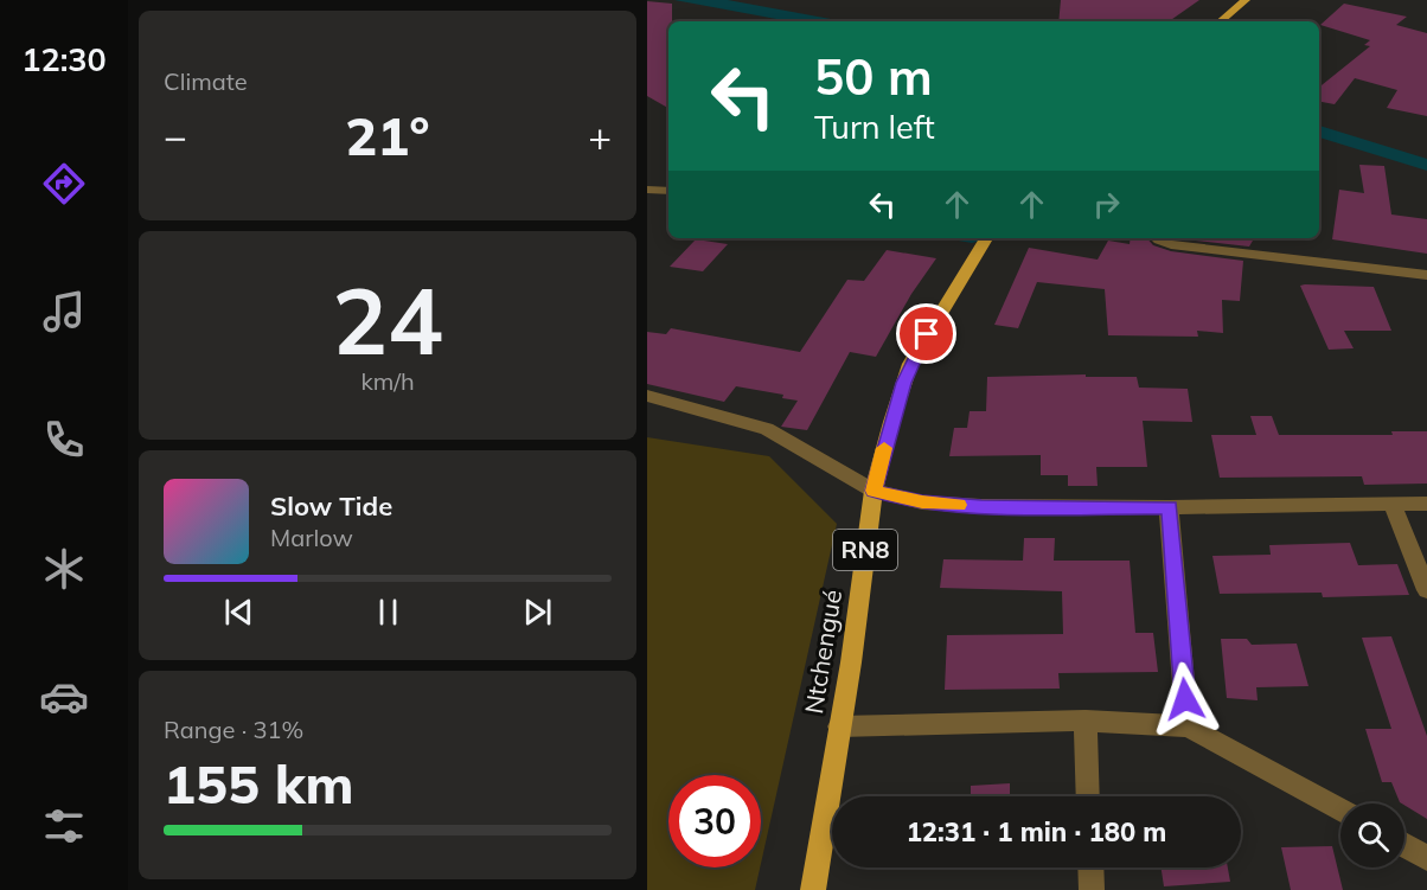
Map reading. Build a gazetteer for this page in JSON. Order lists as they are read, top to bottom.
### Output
{
  "streets": {
    "main road": ["RN8", "Ntchengué"]
  },
  "page": {
    "tabs": "12:30",
    "tile": [
      "Climate",
      ["24", "km/h"],
      ["Range · 31%", "155 km"]
    ],
    "turn": ["50 m", "Turn left"],
    "heat": ["−", "21°", "+"],
    "song": ["Slow Tide", "Marlow"],
    "limit": "30",
    "trip": "12:31 · 1 min · 180 m"
  }
}
